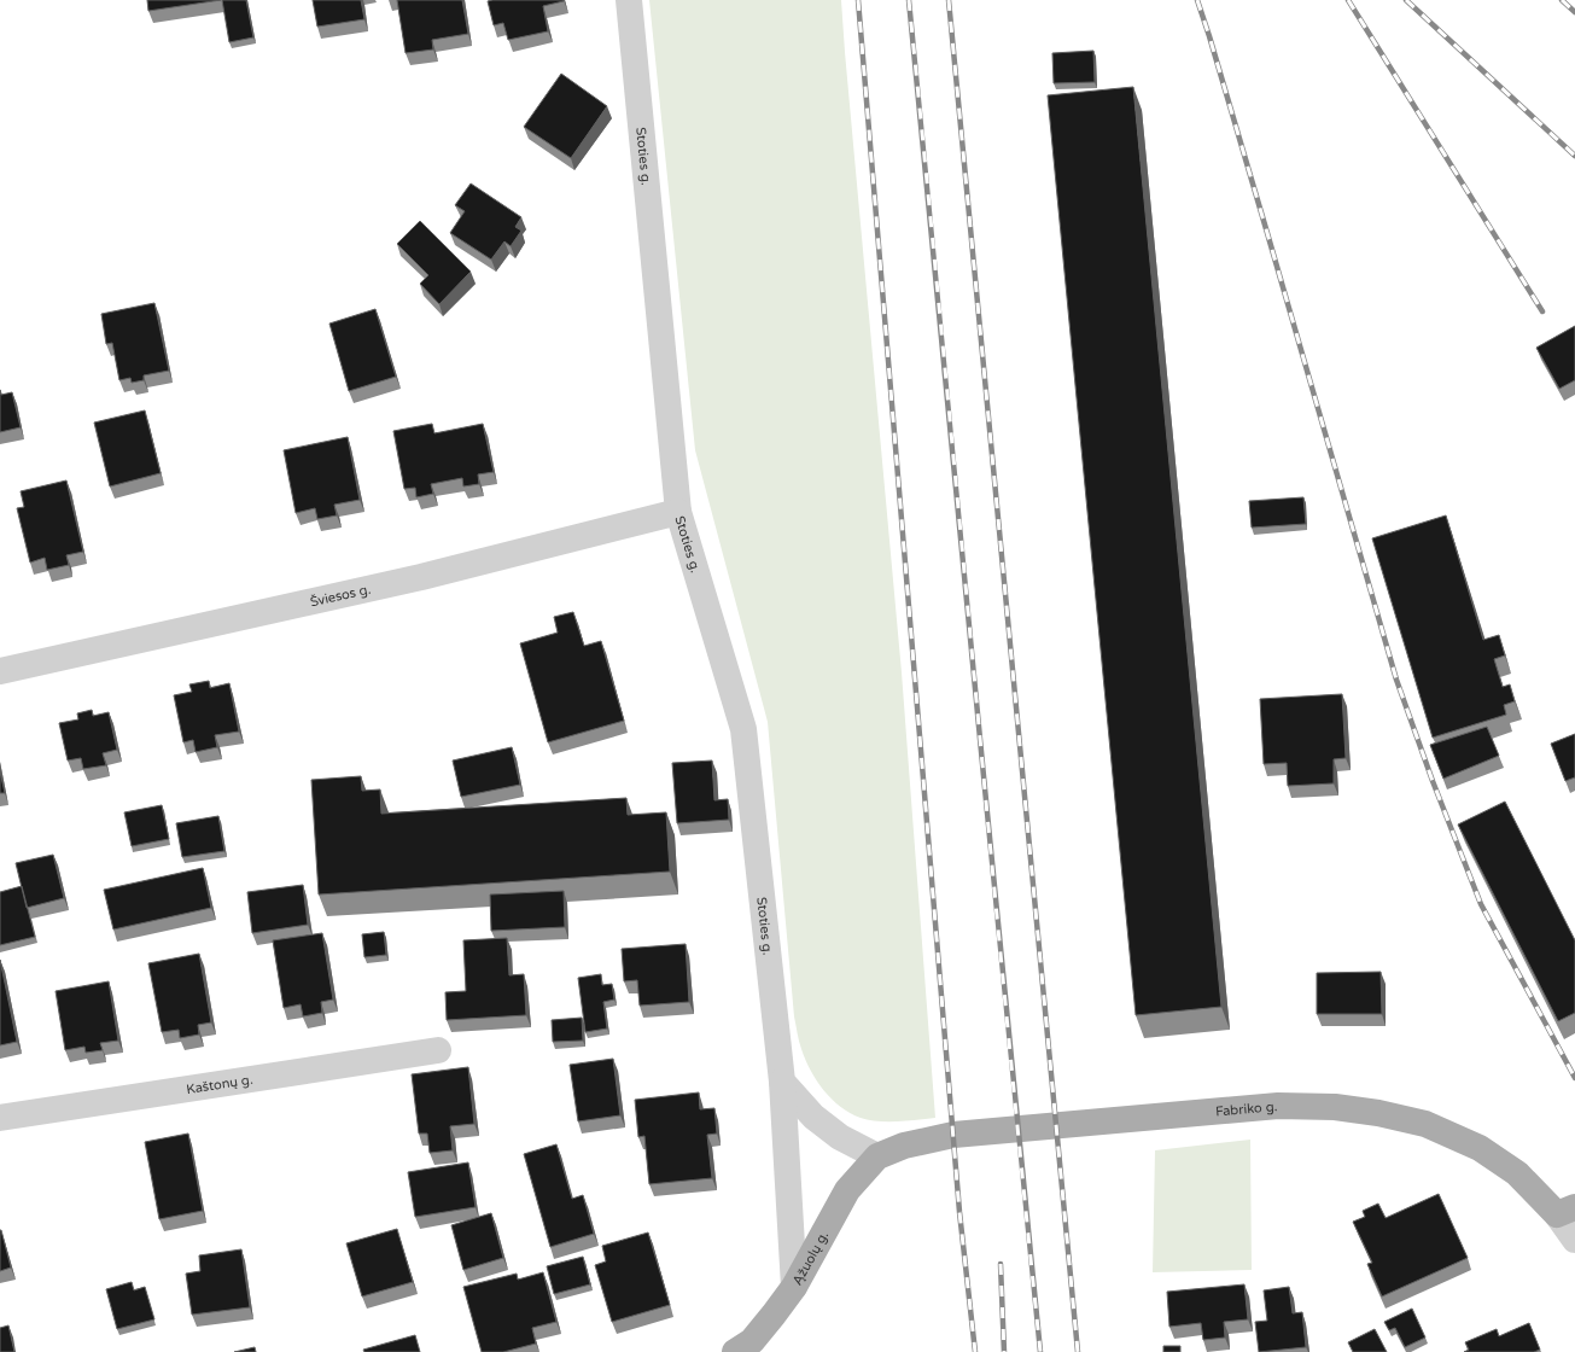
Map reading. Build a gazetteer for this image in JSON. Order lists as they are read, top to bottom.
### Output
{
  "streets": {
    "main road": ["Fabriko g.", "Ąžuolų g."],
    "street": ["Stoties g.", "Šviesos g.", "Kaštonų g."]
  },
  "crossings": [
    ["Stoties g.", "Šviesos g."],
    ["Stoties g.", "Ąžuolų g."],
    ["Fabriko g.", "Ąžuolų g."]
  ]
}
